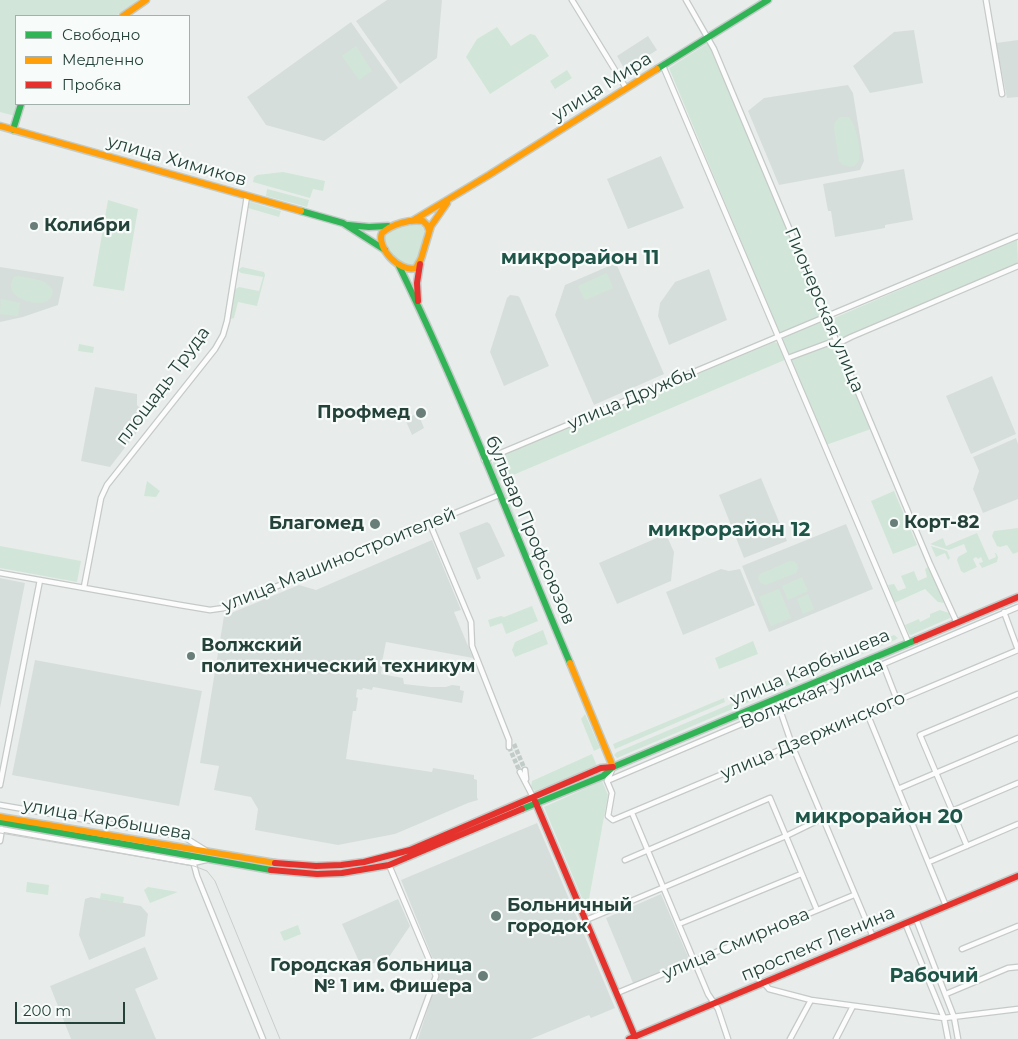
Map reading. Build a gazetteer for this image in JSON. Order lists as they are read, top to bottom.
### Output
{
  "streets": {
    "street": [
      "улица Мира",
      "улица Химиков",
      "Пионерская улица",
      "площадь Труда",
      "улица Дружбы",
      "бульвар Профсоюзов",
      "улица Машиностроителей",
      "улица Карбышева",
      "Волжская улица",
      "улица Дзержинского",
      "улица Смирнова",
      "проспект Ленина"
    ]
  },
  "crossings": [
    ["улица Мира", "улица Химиков"],
    ["улица Мира", "Пионерская улица"],
    ["улица Мира", "бульвар Профсоюзов"],
    ["улица Химиков", "площадь Труда"],
    ["улица Химиков", "бульвар Профсоюзов"],
    ["Пионерская улица", "улица Дружбы"],
    ["Пионерская улица", "улица Карбышева"],
    ["площадь Труда", "улица Машиностроителей"],
    ["улица Дружбы", "бульвар Профсоюзов"],
    ["бульвар Профсоюзов", "улица Машиностроителей"],
    ["бульвар Профсоюзов", "улица Карбышева"],
    ["Волжская улица", "улица Дзержинского"]
  ],
  "districts": [
    "микрорайон 11",
    "микрорайон 12",
    "микрорайон 20",
    "Рабочий"
  ],
  "places": [
    "Колибри",
    "Профмед",
    "Корт-82",
    "Благомед",
    "Волжский политехнический техникум",
    "Больничный городок",
    "Городская больница № 1 им. Фишера"
  ],
  "legend": ["Свободно", "Медленно", "Пробка"],
  "scale_bar": "200 m"
}
